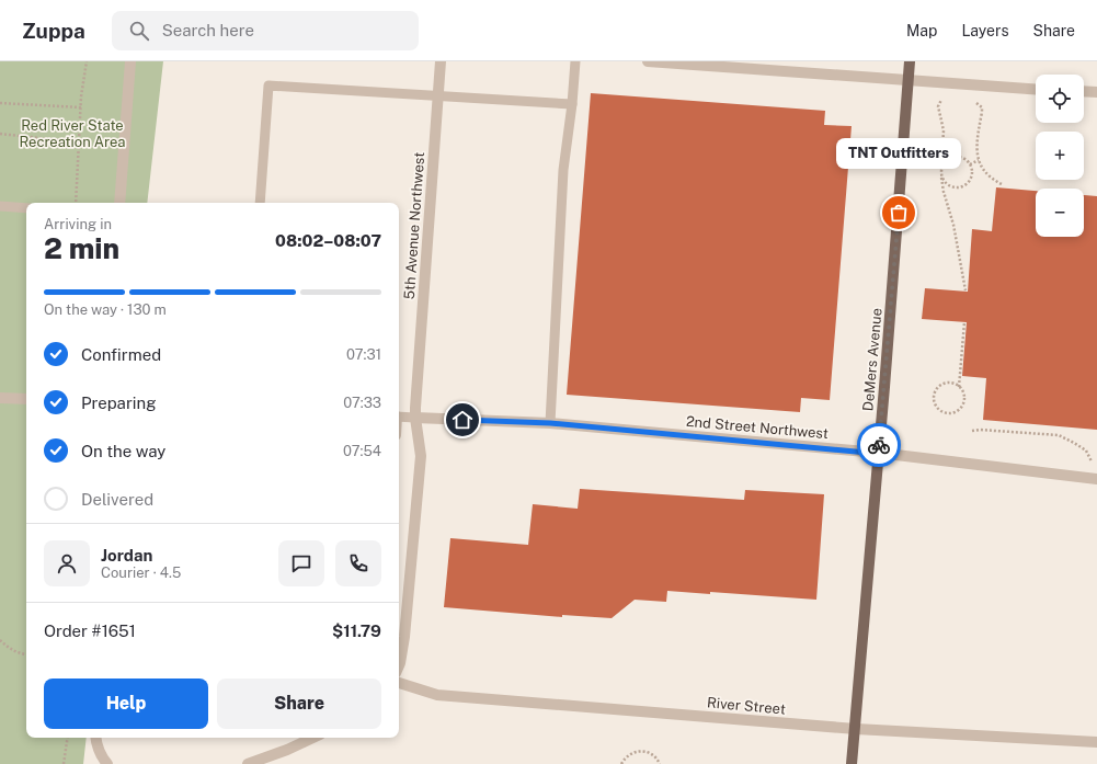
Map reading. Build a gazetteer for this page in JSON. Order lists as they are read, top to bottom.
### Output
{
  "streets": {
    "main road": ["DeMers Avenue"],
    "street": ["5th Avenue Northwest", "2nd Street Northwest", "River Street"]
  },
  "crossings": [
    ["5th Avenue Northwest", "2nd Street Northwest"],
    ["DeMers Avenue", "2nd Street Northwest"],
    ["DeMers Avenue", "River Street"]
  ],
  "parks": ["Red River State Recreation Area"],
  "places": ["TNT Outfitters"],
  "page": {
    "header": "Zuppa",
    "search": "Search here",
    "nav": ["Map", "Layers", "Share"],
    "map_buttons": ["+", "−"],
    "bubble": "TNT Outfitters",
    "heading": ["2 min", "Arriving in", "08:02–08:07"],
    "panel": [
      "Jordan",
      "Courier · 4.5",
      "Order #1651",
      "$11.79"
    ],
    "bar": "On the way · 130 m",
    "list": [
      ["Confirmed", "07:31"],
      ["Preparing", "07:33"],
      ["On the way", "07:54"],
      "Delivered"
    ],
    "buttons": ["Help", "Share"]
  }
}
